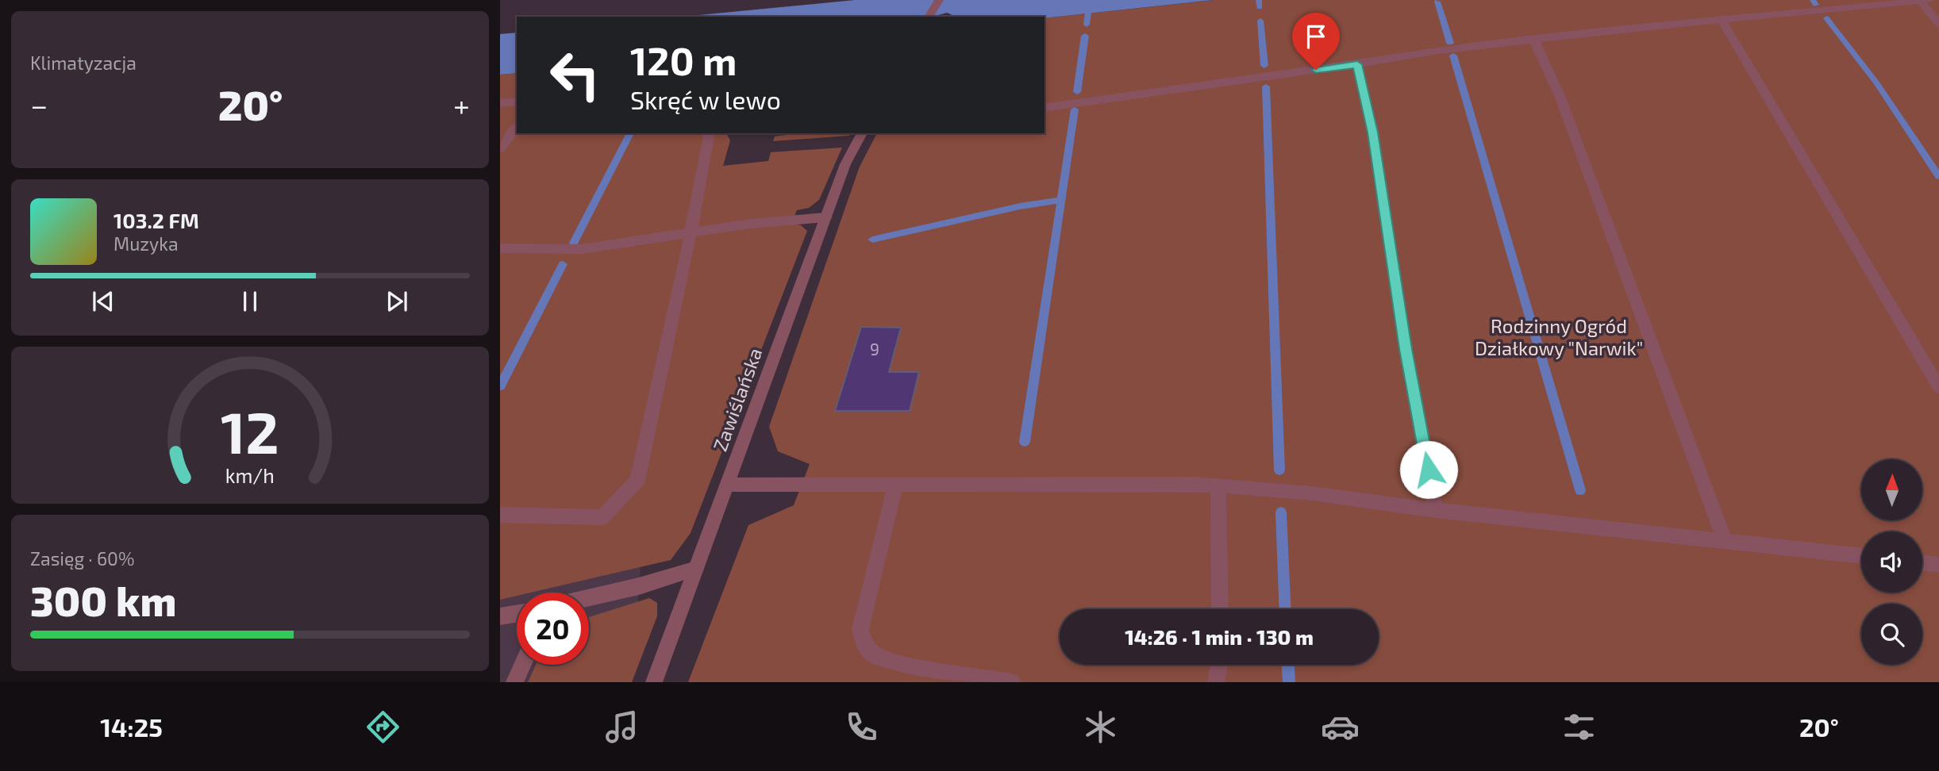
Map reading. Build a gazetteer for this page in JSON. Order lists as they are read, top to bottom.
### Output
{
  "streets": {
    "street": ["Zawiślańska"]
  },
  "parks": ["Rodzinny Ogród Działkowy \"Narwik\""],
  "house_numbers": ["9"],
  "north": "top",
  "page": {
    "tile": [
      "Klimatyzacja",
      ["Zasięg · 60%", "300 km"]
    ],
    "turn": ["120 m", "Skręć w lewo"],
    "heat": ["−", "20°", "+"],
    "song": ["103.2 FM", "Muzyka"],
    "limit": "20",
    "trip": "14:26 · 1 min · 130 m",
    "tabs": ["14:25", "20°"],
    "gauge": ["12", "km/h"]
  }
}
